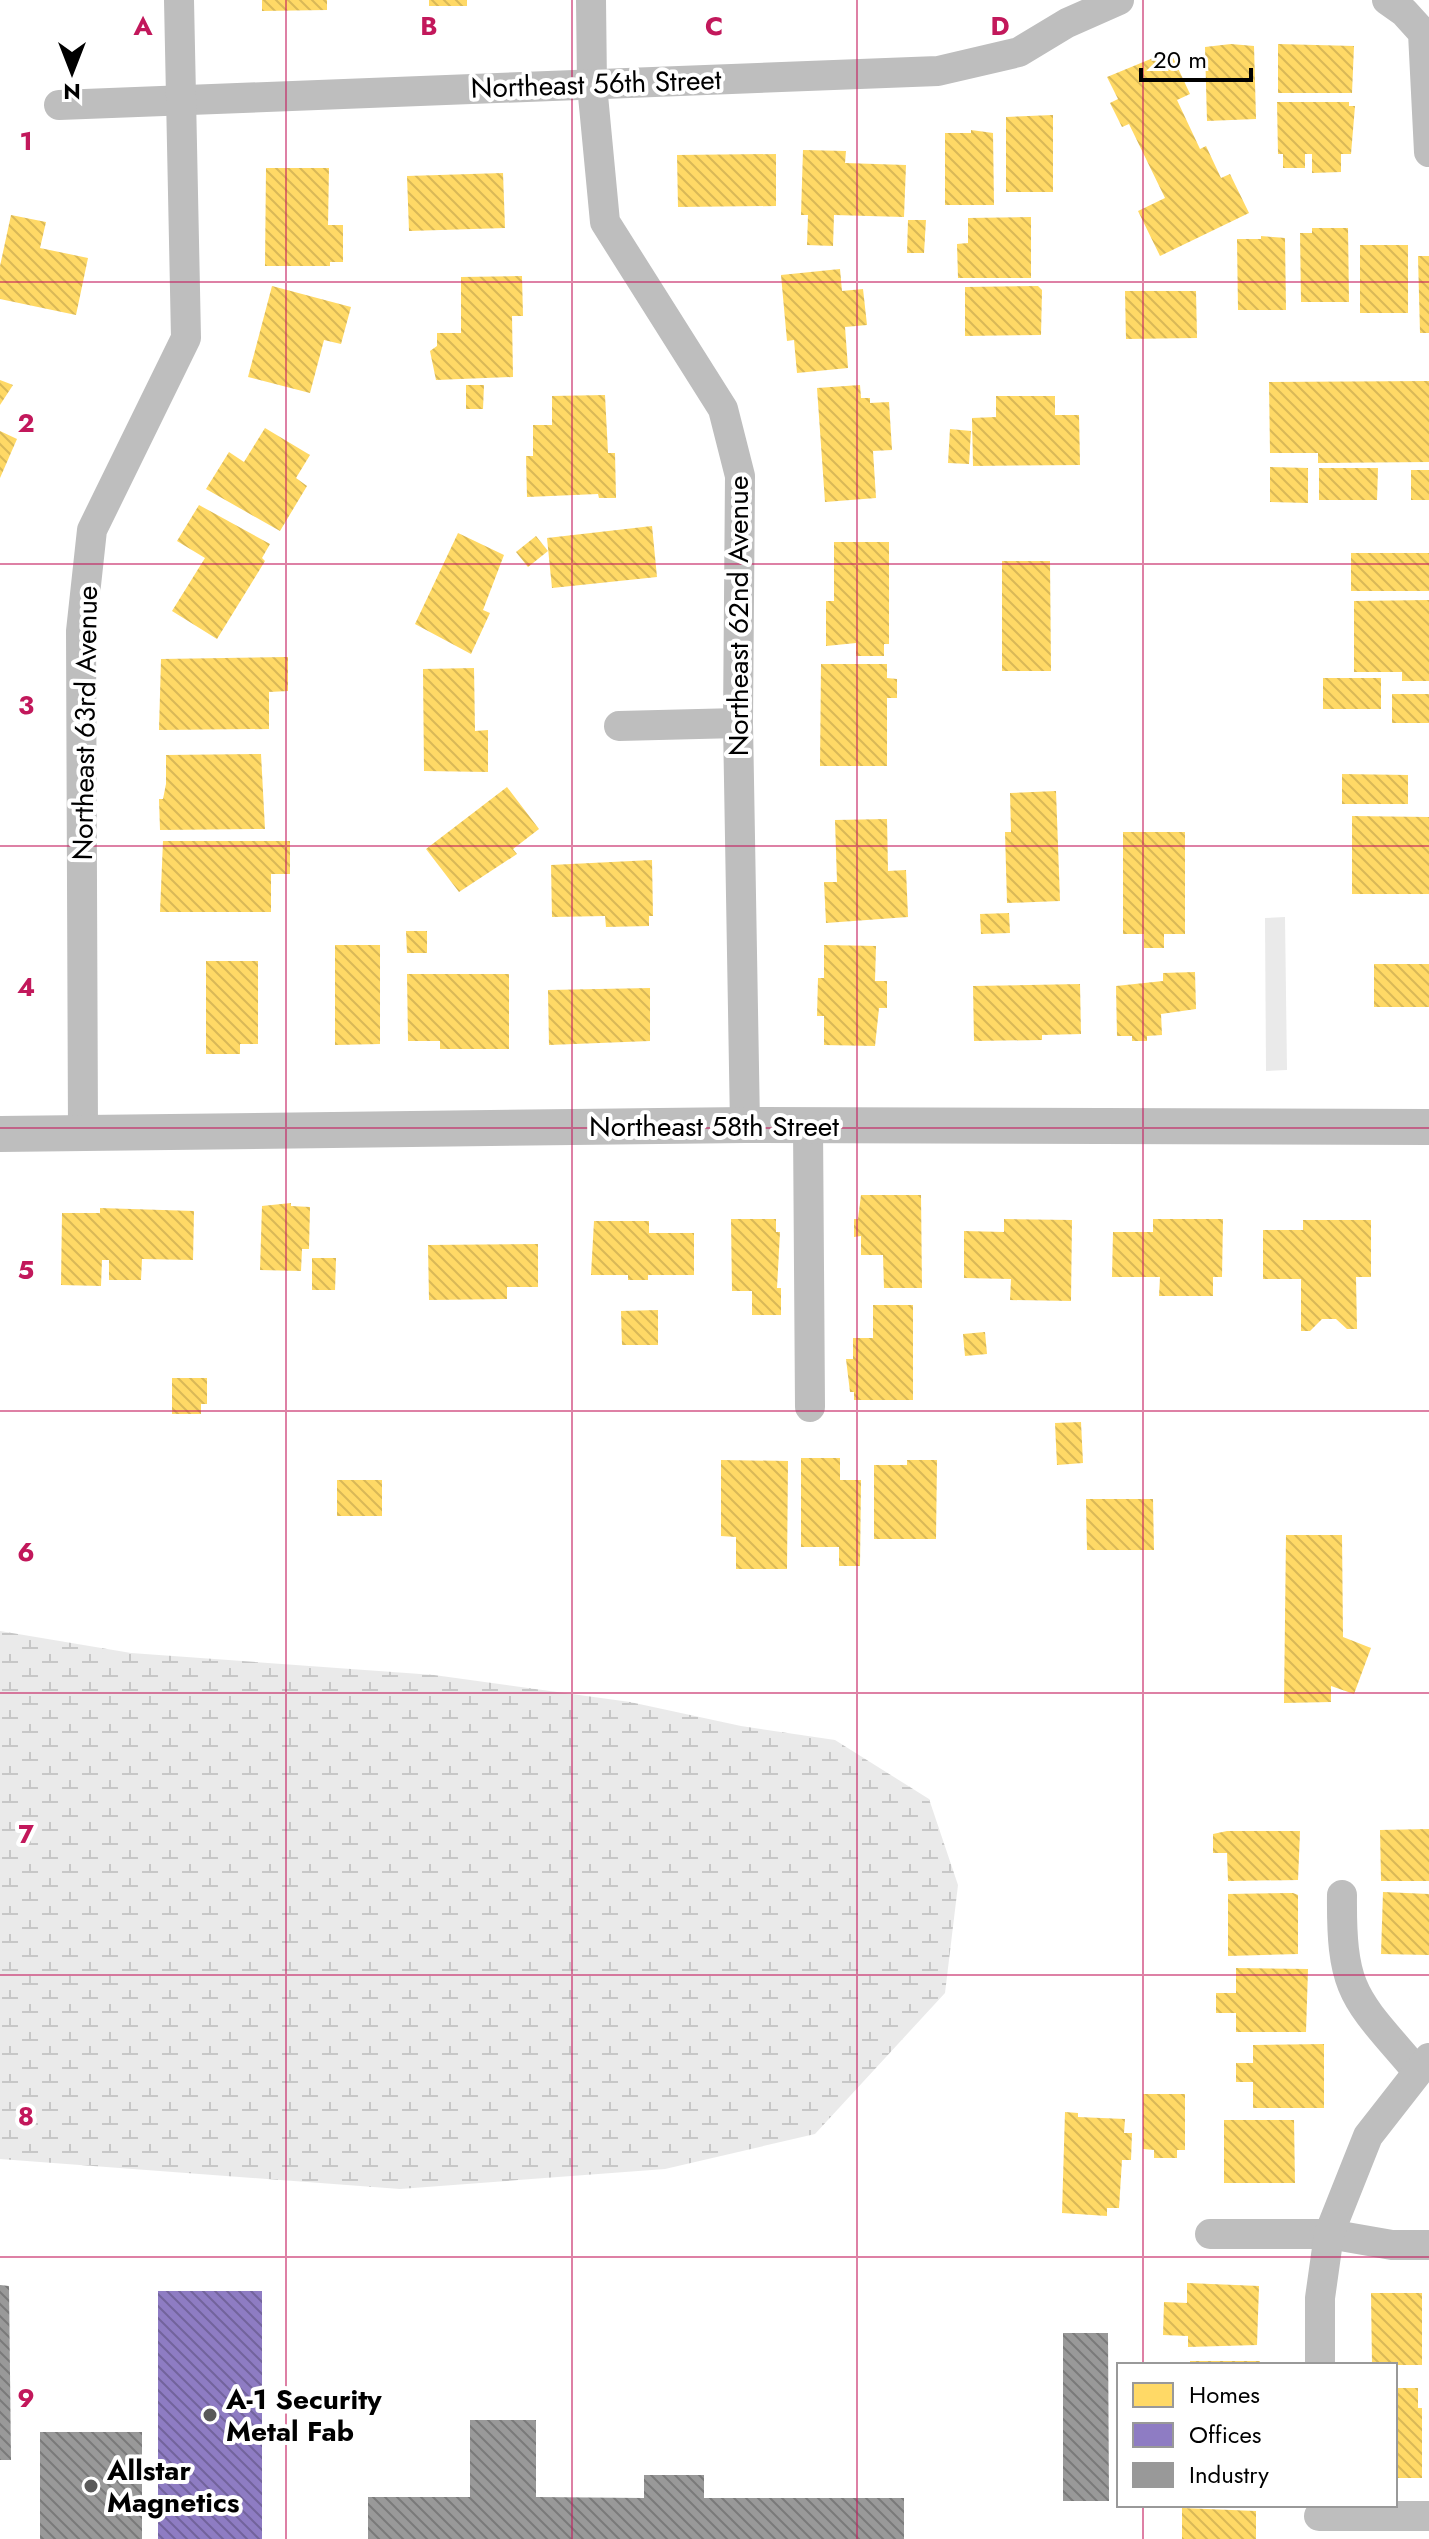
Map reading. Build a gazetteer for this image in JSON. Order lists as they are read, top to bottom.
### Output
{
  "streets": {
    "street": [
      "Northeast 56th Street",
      "Northeast 62nd Avenue",
      "Northeast 63rd Avenue",
      "Northeast 58th Street"
    ]
  },
  "crossings": [
    ["Northeast 56th Street", "Northeast 62nd Avenue"],
    ["Northeast 56th Street", "Northeast 63rd Avenue"],
    ["Northeast 62nd Avenue", "Northeast 58th Street"],
    ["Northeast 63rd Avenue", "Northeast 58th Street"]
  ],
  "places": ["A-1 Security Metal Fab", "Allstar Magnetics"],
  "legend": ["Homes", "Offices", "Industry"],
  "scale_bar": "20 m",
  "north": "bottom",
  "grid": {
    "columns": [
      "A",
      "B",
      "C",
      "D"
    ],
    "rows": [
      "1",
      "2",
      "3",
      "4",
      "5",
      "6",
      "7",
      "8",
      "9"
    ]
  }
}
